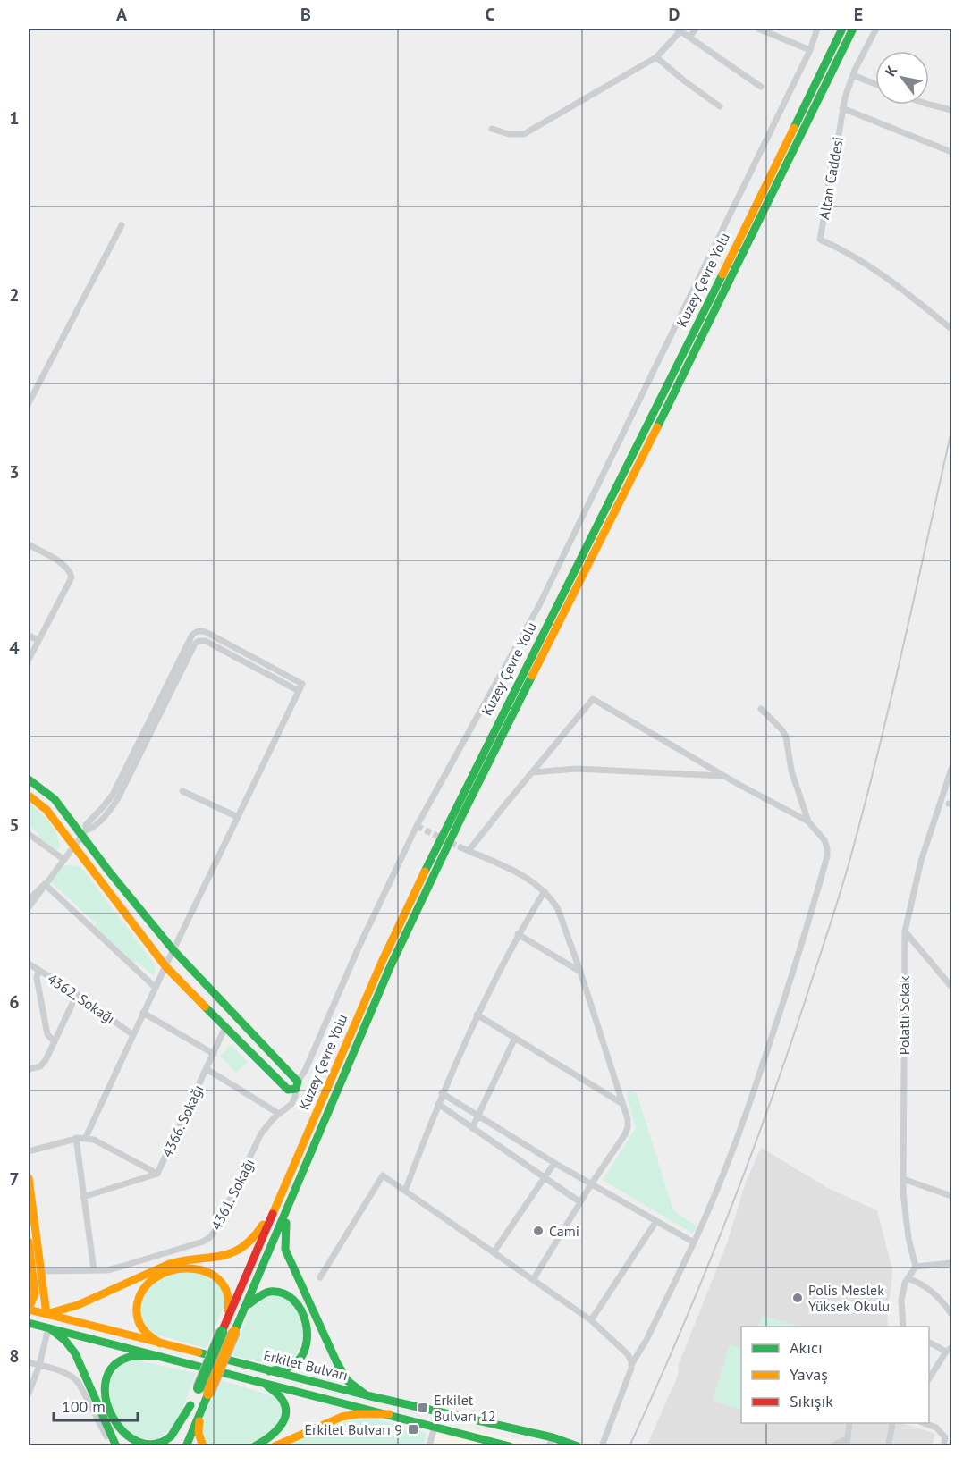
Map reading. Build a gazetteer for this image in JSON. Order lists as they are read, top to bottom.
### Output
{
  "streets": {
    "main road": ["Kuzey Çevre Yolu", "Erkilet Bulvarı"],
    "street": [
      "Altan Caddesi",
      "4362. Sokağı",
      "Polatlı Sokak",
      "4366. Sokağı",
      "4361. Sokağı"
    ]
  },
  "places": {
    "other": ["Cami", "Polis Meslek Yüksek Okulu"],
    "transit": ["Erkilet Bulvarı 12", "Erkilet Bulvarı 9"]
  },
  "legend": ["Akıcı", "Yavaş", "Sıkışık"],
  "scale_bar": "100 m",
  "north": "top left",
  "grid": {
    "columns": [
      "A",
      "B",
      "C",
      "D",
      "E"
    ],
    "rows": [
      "1",
      "2",
      "3",
      "4",
      "5",
      "6",
      "7",
      "8"
    ]
  }
}
